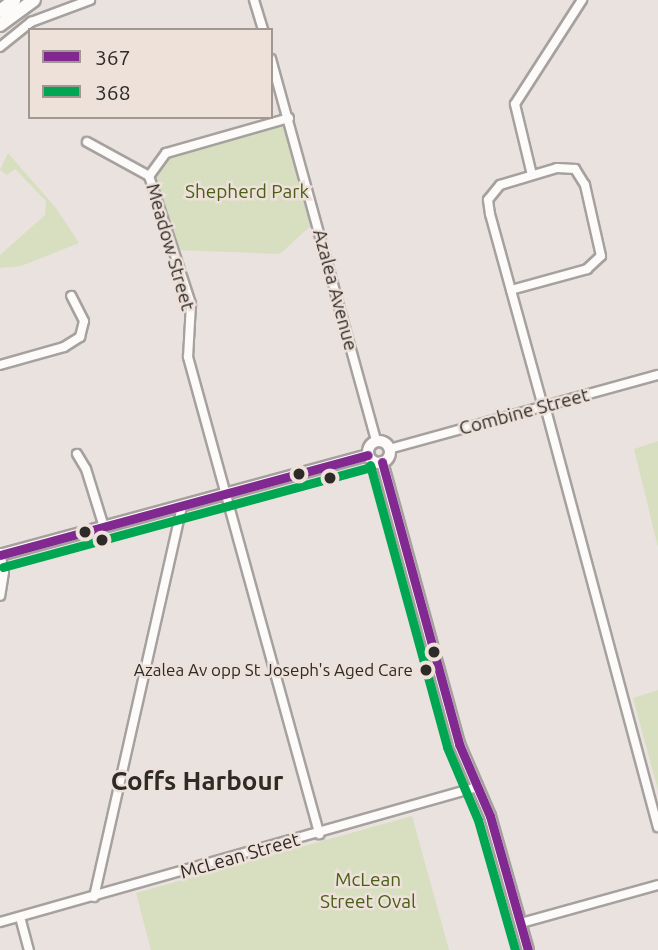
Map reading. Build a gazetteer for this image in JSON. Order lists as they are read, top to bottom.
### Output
{
  "streets": {
    "street": [
      "Meadow Street",
      "Azalea Avenue",
      "Combine Street",
      "McLean Street"
    ]
  },
  "crossings": [
    ["Meadow Street", "Azalea Avenue"],
    ["Meadow Street", "McLean Street"]
  ],
  "districts": ["Coffs Harbour"],
  "parks": ["Shepherd Park", "McLean Street Oval"],
  "places": ["Azalea Av opp St Joseph's Aged Care"],
  "lines": ["transit line 367", "transit line 368"],
  "legend": ["367", "368"]
}
